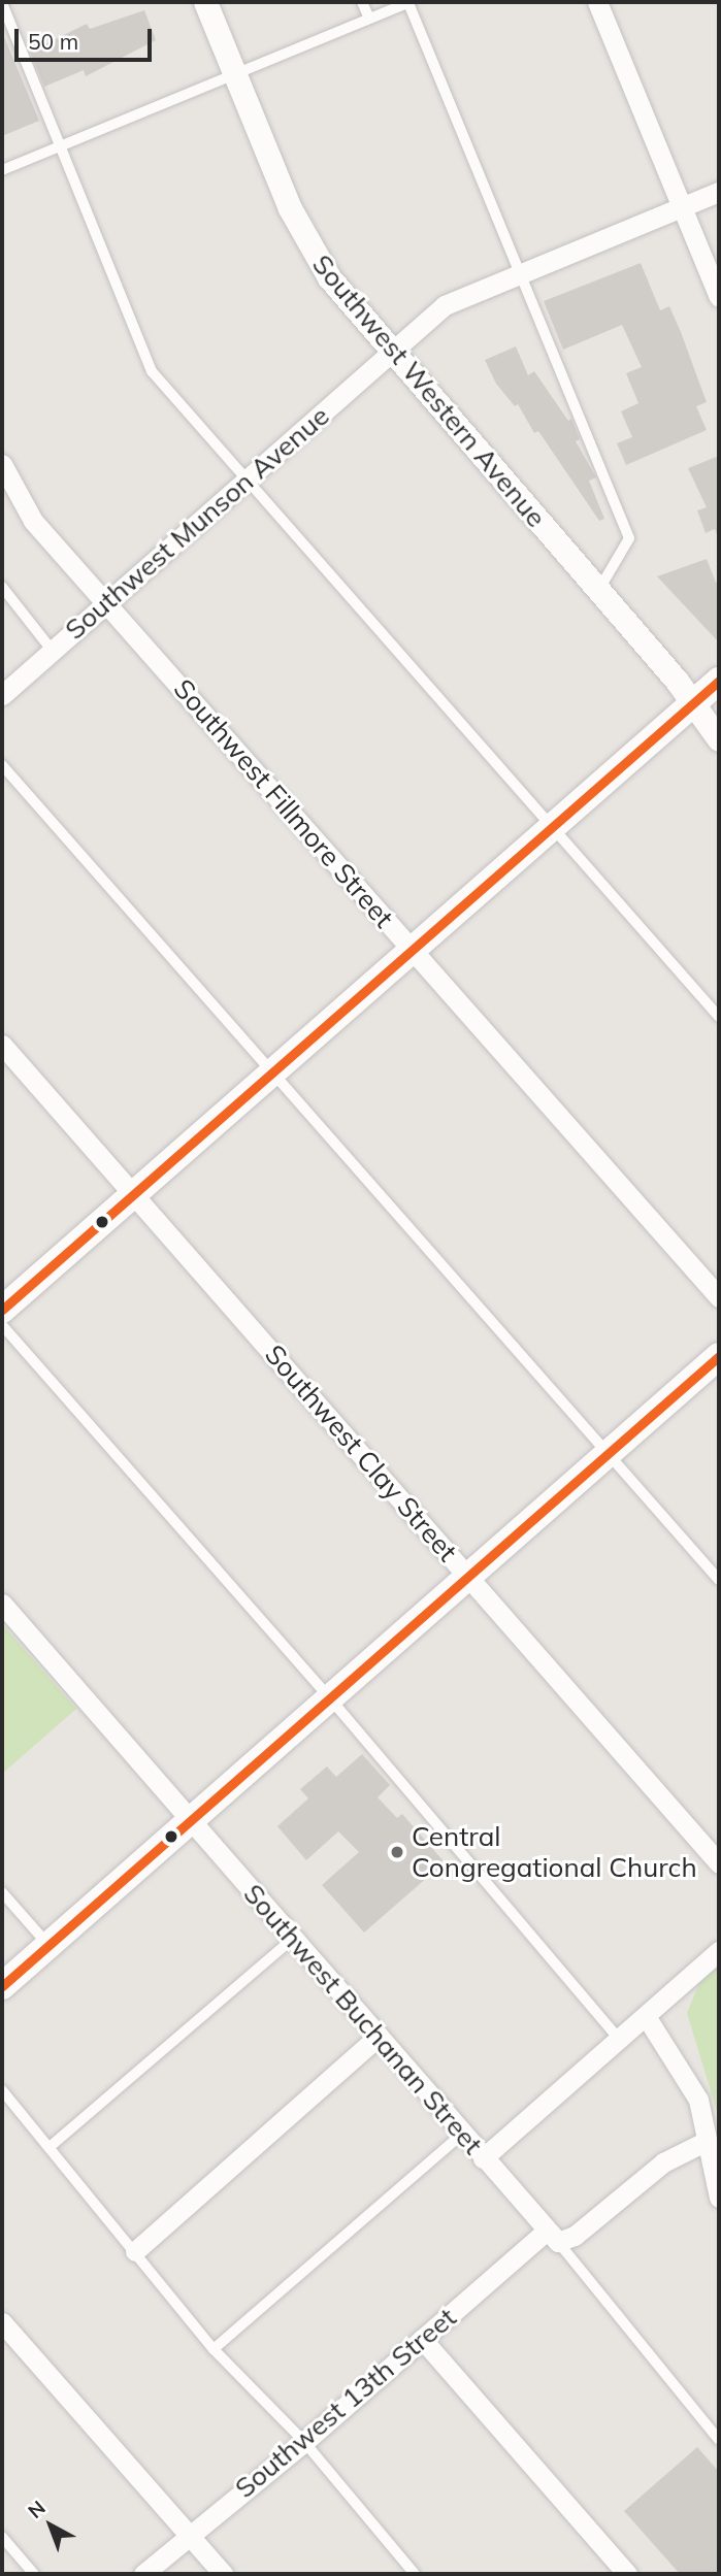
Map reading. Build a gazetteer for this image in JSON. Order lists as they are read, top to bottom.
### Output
{
  "streets": {
    "street": [
      "Southwest Western Avenue",
      "Southwest Munson Avenue",
      "Southwest Fillmore Street",
      "Southwest Clay Street",
      "Southwest Buchanan Street",
      "Southwest 13th Street"
    ]
  },
  "crossings": [
    ["Southwest Western Avenue", "Southwest Munson Avenue"],
    ["Southwest Munson Avenue", "Southwest Fillmore Street"],
    ["Southwest Buchanan Street", "Southwest 13th Street"]
  ],
  "places": ["Central Congregational Church"],
  "scale_bar": "50 m",
  "north": "top left"
}
